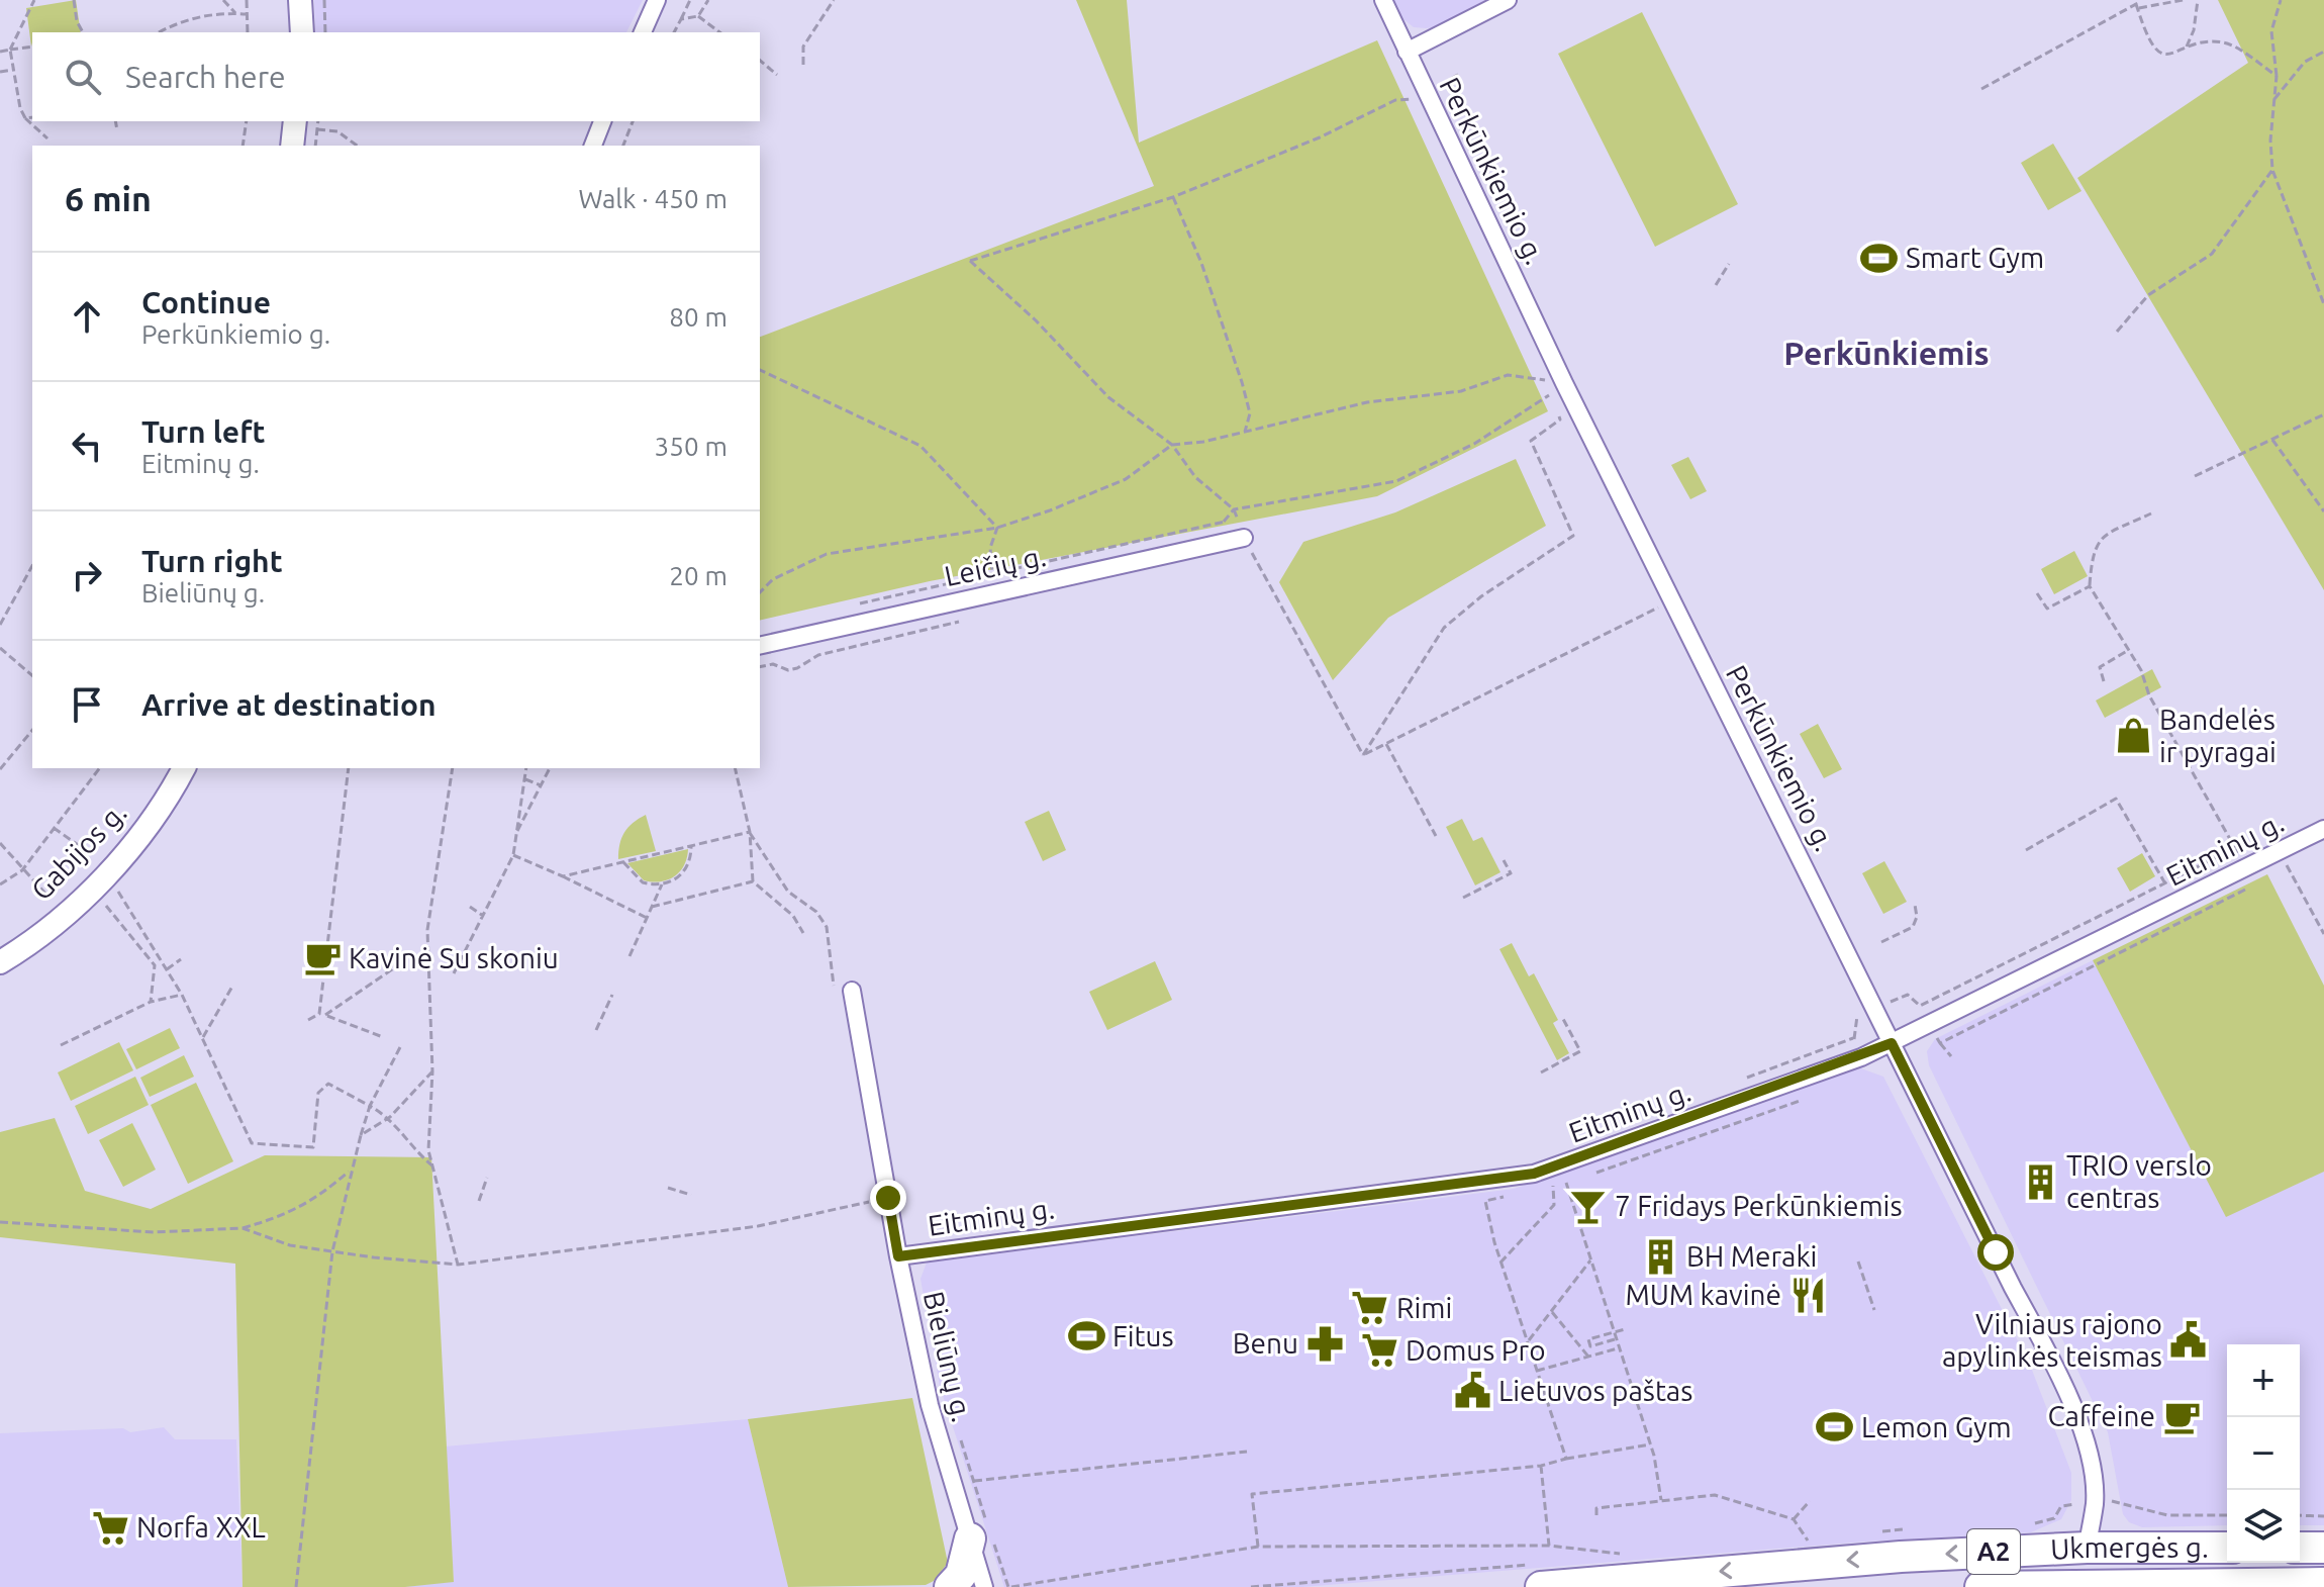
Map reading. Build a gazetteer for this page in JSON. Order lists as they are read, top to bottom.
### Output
{
  "streets": {
    "highway": ["Ukmergės g.", "A2"],
    "street": [
      "Perkūnkiemio g.",
      "Leičių g.",
      "Eitminų g.",
      "Gabijos g.",
      "Bieliūnų g."
    ]
  },
  "crossings": [
    ["Perkūnkiemio g.", "Eitminų g."],
    ["Perkūnkiemio g.", "Ukmergės g."],
    ["Eitminų g.", "Bieliūnų g."]
  ],
  "one_way": ["Ukmergės g."],
  "districts": ["Perkūnkiemis"],
  "places": {
    "sports": ["Smart Gym", "Fitus", "Lemon Gym"],
    "shop": ["Bandelės ir pyragai"],
    "cafe": ["Kavinė Su skoniu", "Caffeine"],
    "building": ["TRIO verslo centras", "BH Meraki"],
    "bar": ["7 Fridays Perkūnkiemis"],
    "restaurant": ["MUM kavinė"],
    "supermarket": ["Rimi", "Domus Pro", "Norfa XXL"],
    "public building": ["Vilniaus rajono apylinkės teismas", "Lietuvos paštas"],
    "pharmacy": ["Benu"]
  },
  "page": {
    "search": "Search here",
    "heading": ["6 min", "Walk · 450 m"],
    "list": [
      ["Continue", "Perkūnkiemio g.", "80 m"],
      ["Turn left", "Eitminų g.", "350 m"],
      ["Turn right", "Bieliūnų g.", "20 m"],
      "Arrive at destination"
    ],
    "map_buttons": ["+", "−"]
  }
}
